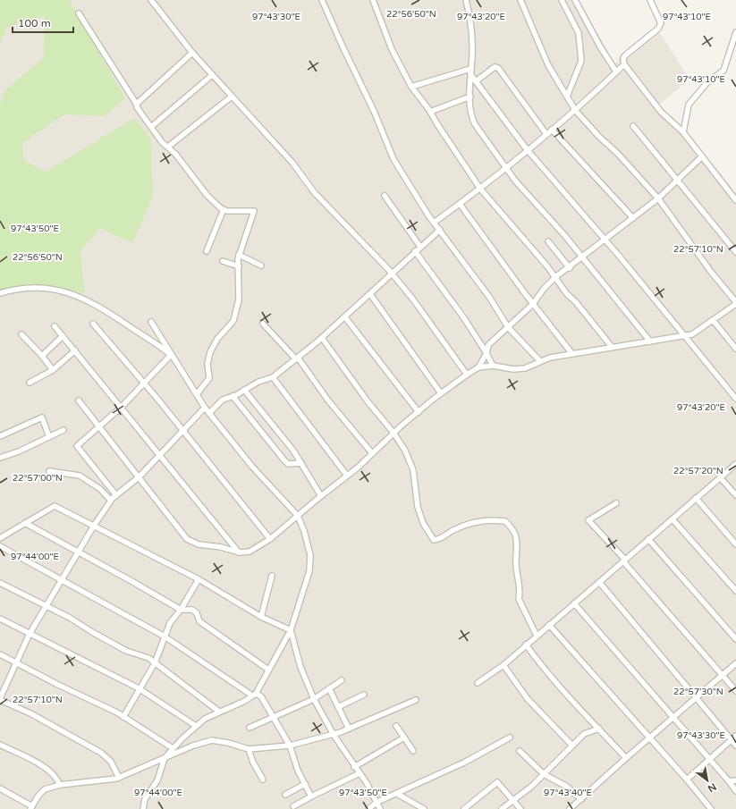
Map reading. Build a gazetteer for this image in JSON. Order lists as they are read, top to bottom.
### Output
{
  "scale_bar": "100 m",
  "north": "bottom right",
  "coordinates": [
    "22°56'50\"N",
    "97°43'10\"E",
    "97°43'30\"E",
    "97°43'20\"E",
    "97°43'50\"E",
    "22°57'10\"N",
    "22°57'20\"N",
    "22°57'00\"N",
    "97°44'00\"E",
    "22°57'30\"N",
    "97°43'40\"E"
  ]
}
